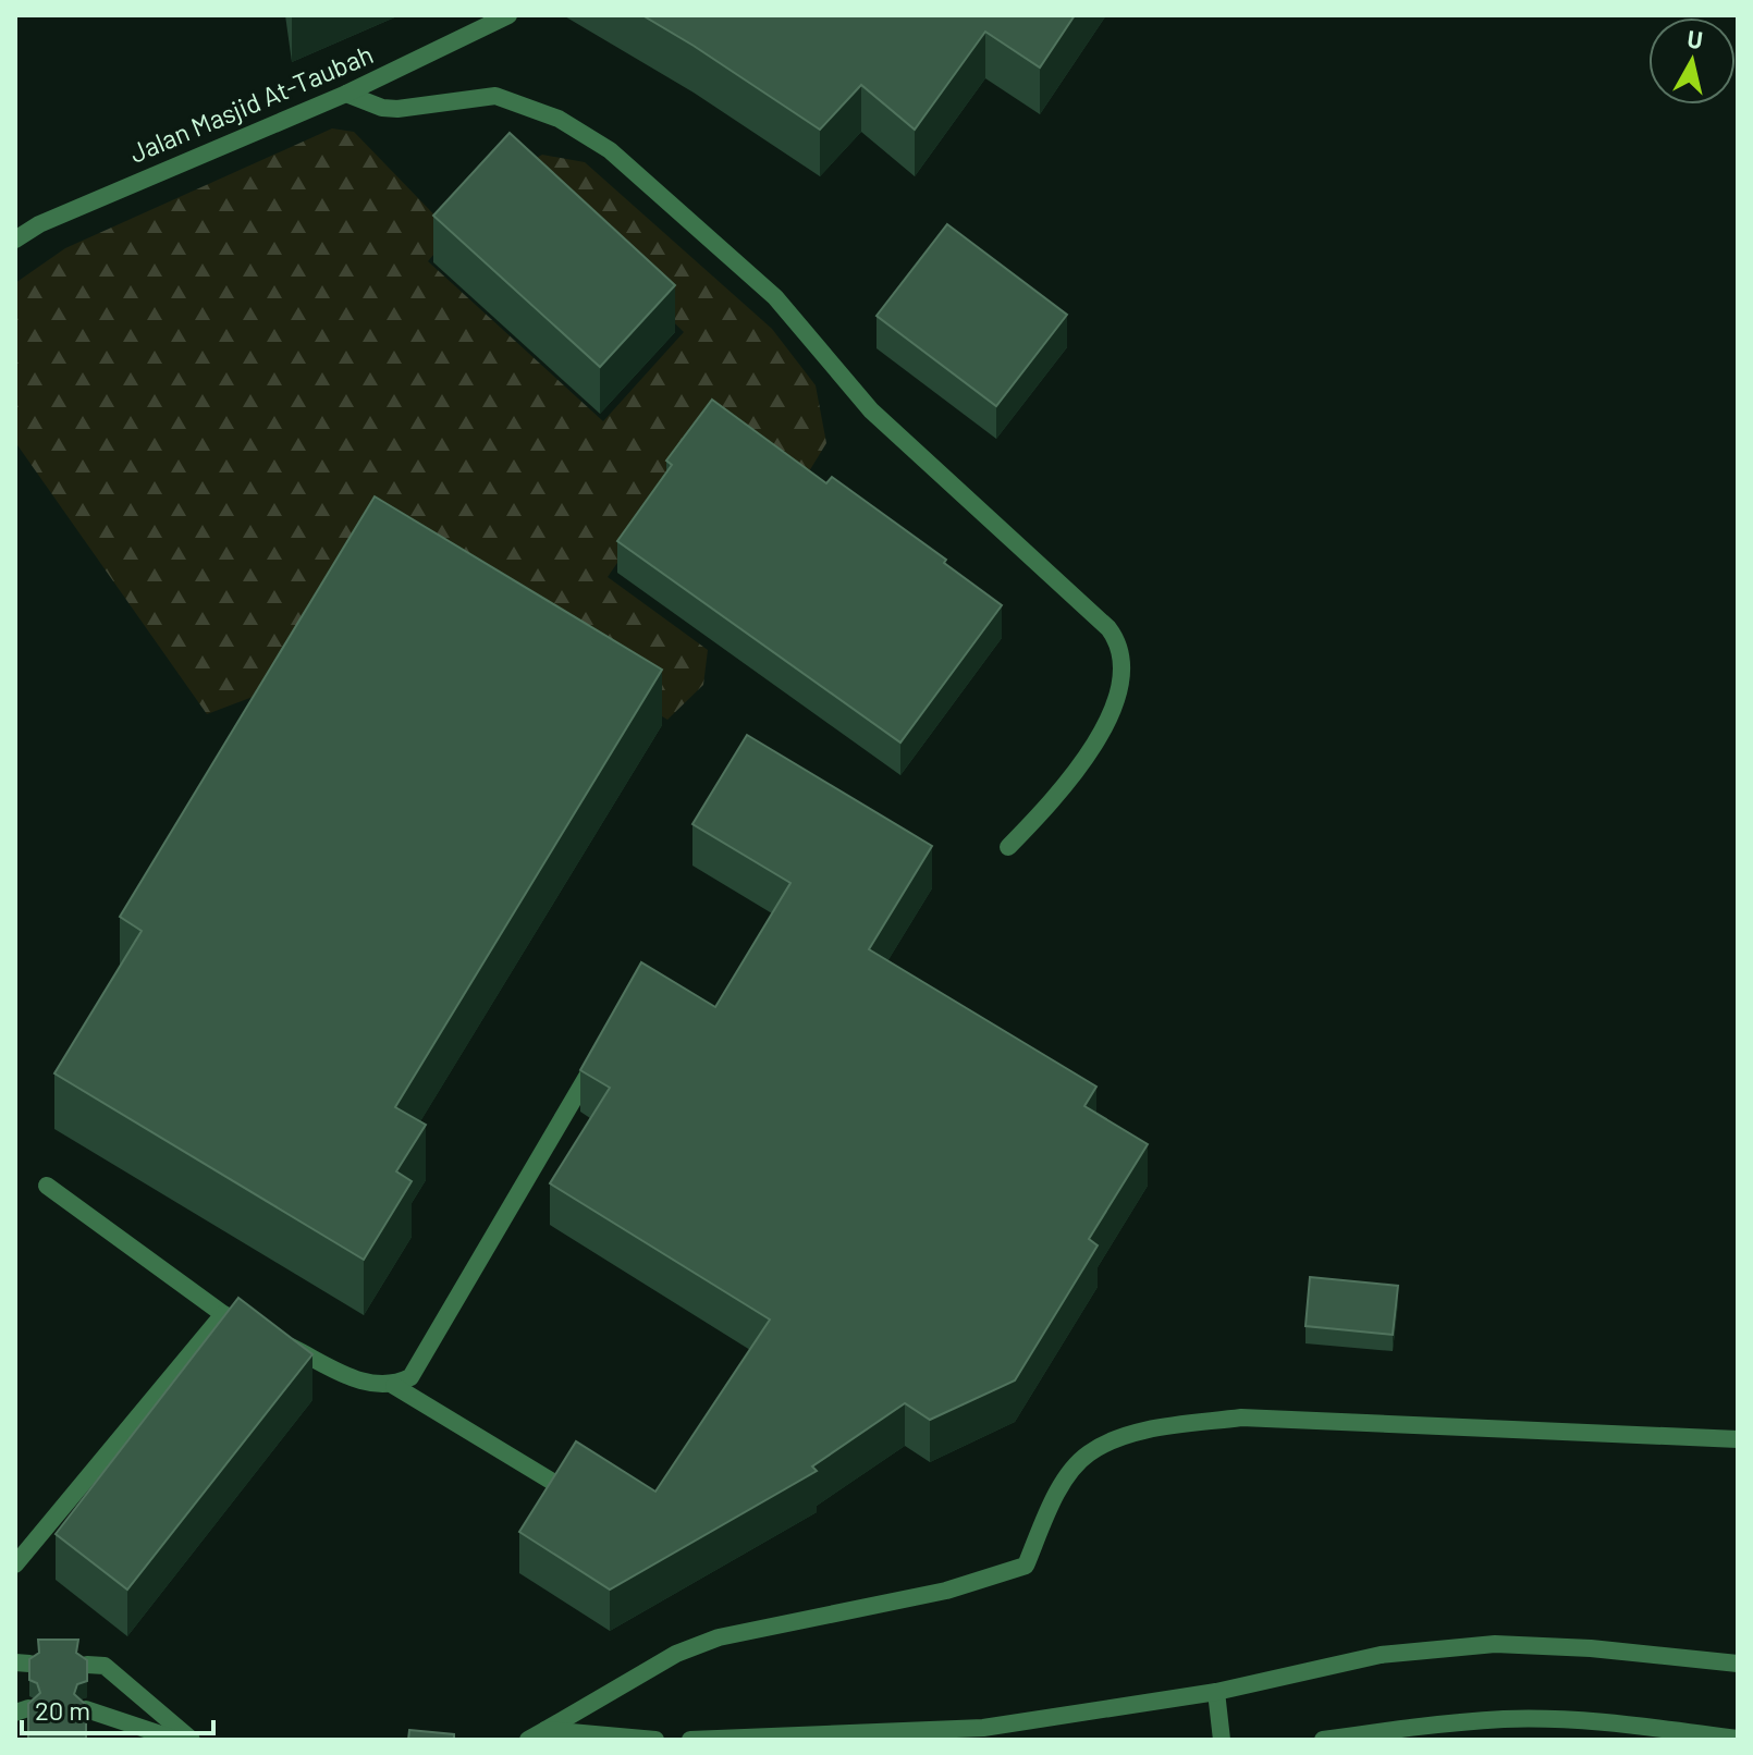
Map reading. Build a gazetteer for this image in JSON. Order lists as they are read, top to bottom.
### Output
{
  "streets": {
    "street": ["Jalan Masjid At-Taubah"]
  },
  "scale_bar": "20 m",
  "north": "top"
}
